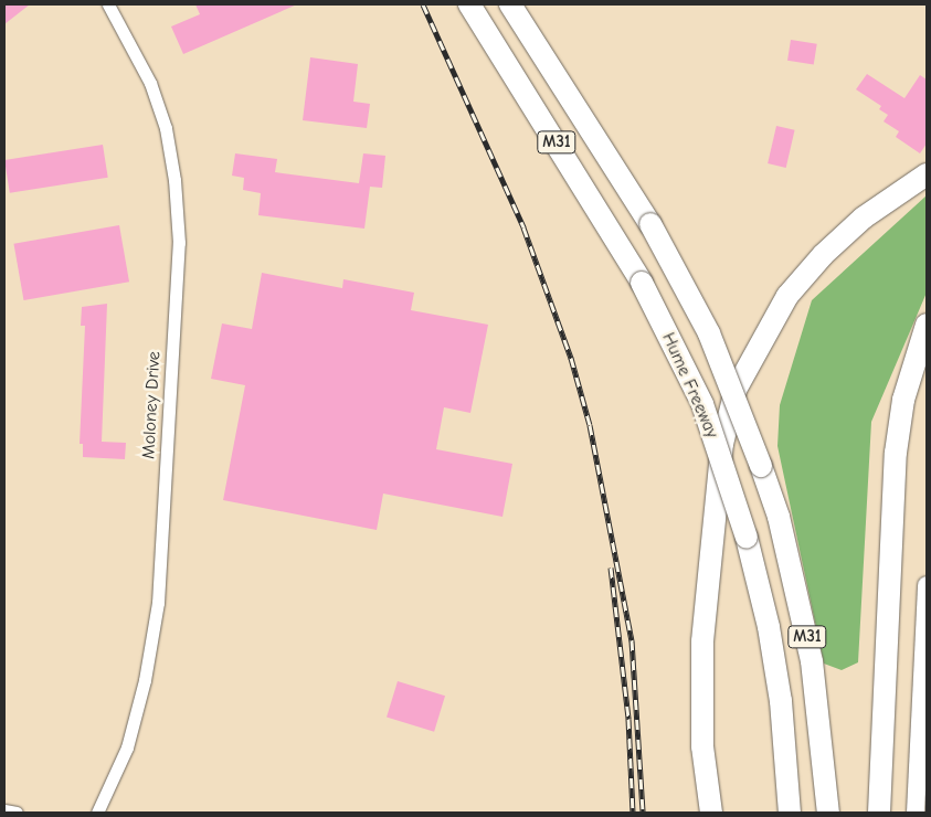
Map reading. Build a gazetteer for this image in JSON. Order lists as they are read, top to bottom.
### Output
{
  "streets": {
    "highway": ["M31", "Hume Freeway"],
    "street": ["Moloney Drive"]
  }
}
